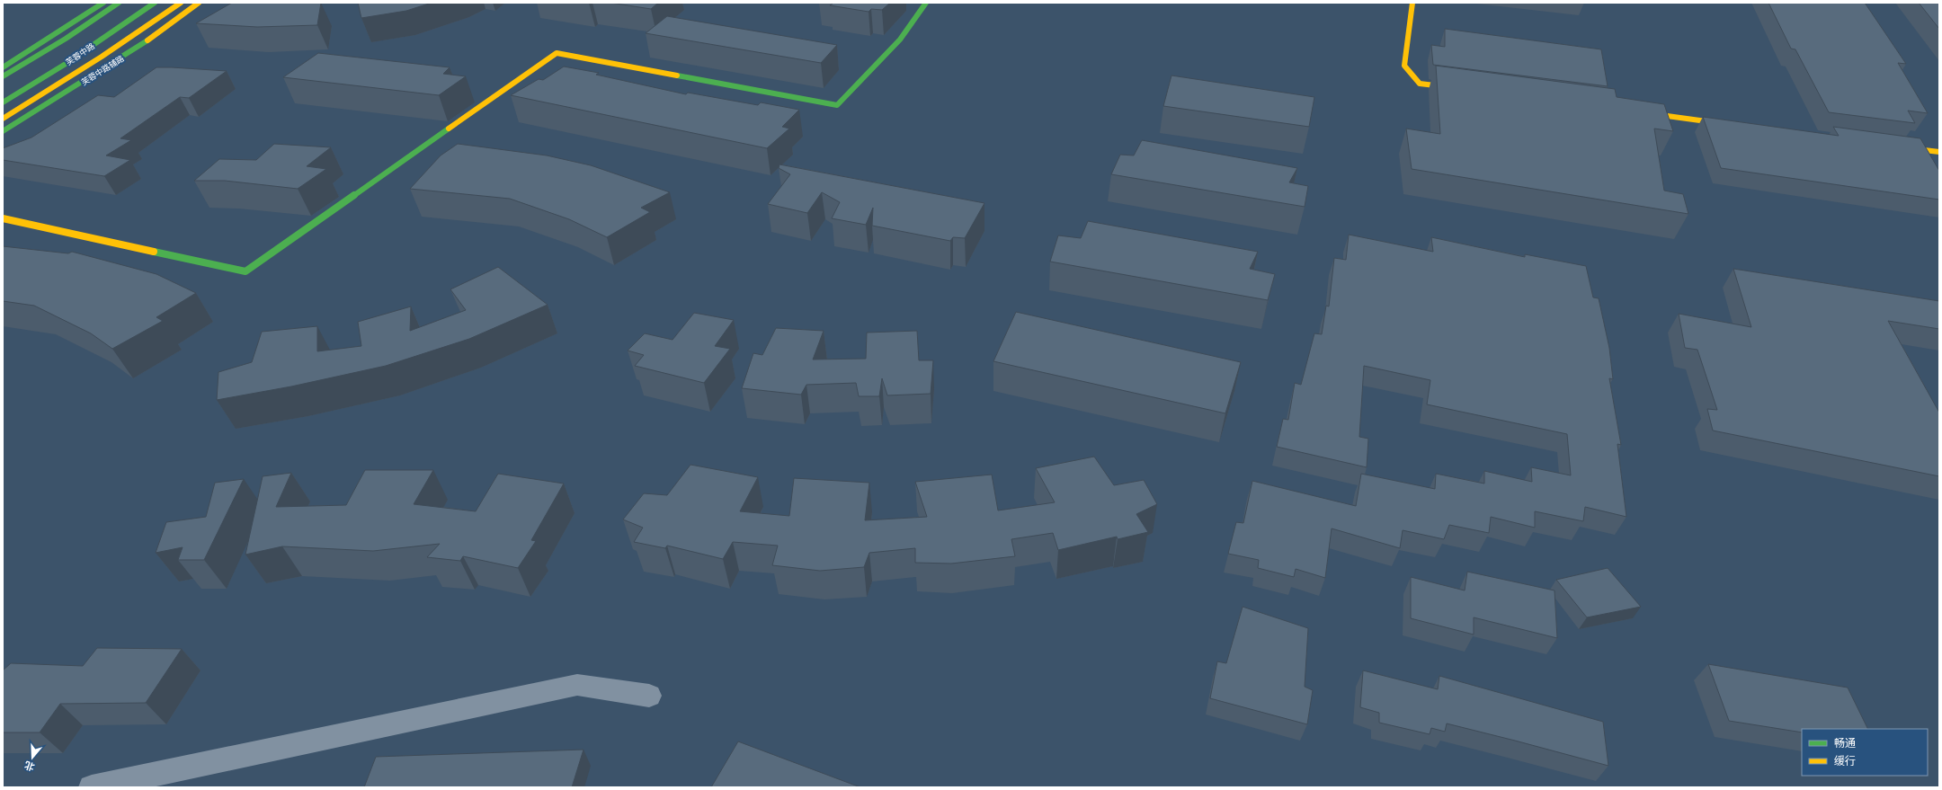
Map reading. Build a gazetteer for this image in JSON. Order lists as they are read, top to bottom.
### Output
{
  "streets": {
    "main road": ["芙蓉中路", "芙蓉中路辅路"]
  },
  "legend": ["畅通", "缓行"],
  "north": "bottom"
}
